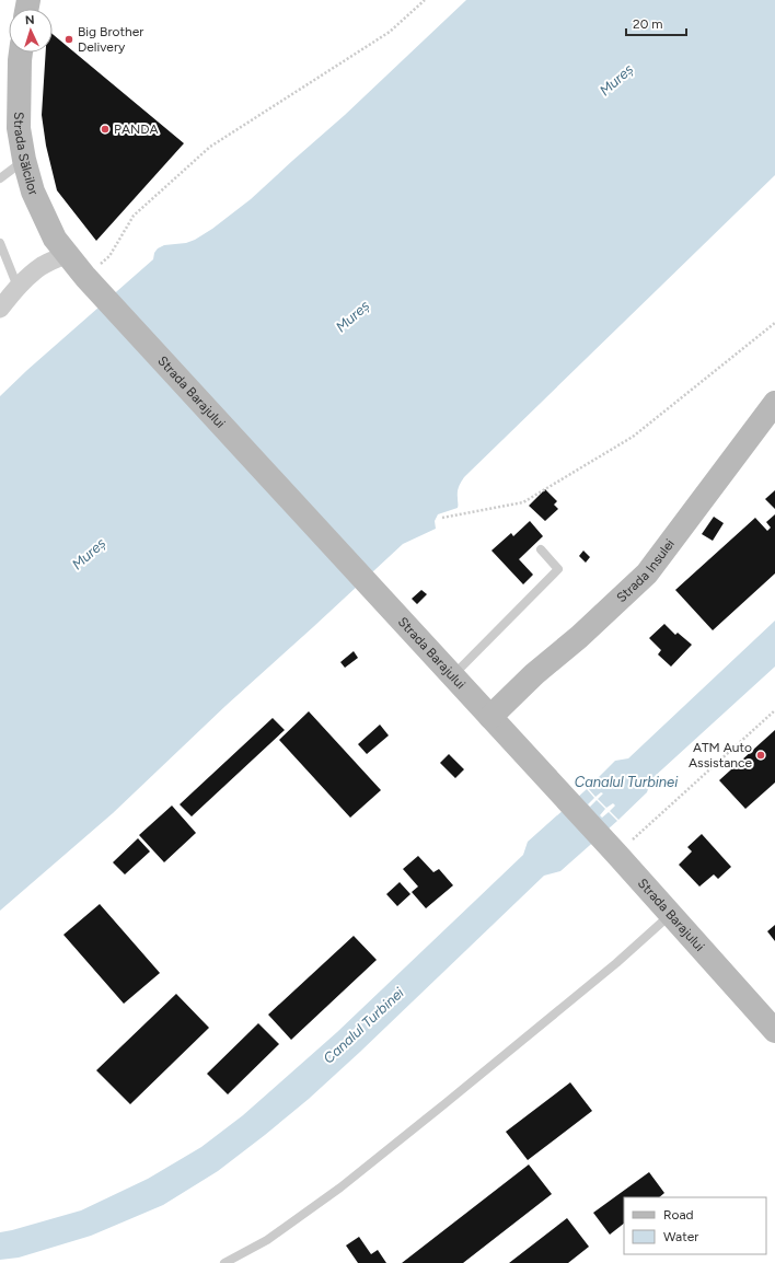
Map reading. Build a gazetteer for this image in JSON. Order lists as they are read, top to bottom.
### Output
{
  "streets": {
    "main road": ["Strada Sălcilor", "Strada Barajului", "Strada Insulei"]
  },
  "crossings": [
    ["Strada Sălcilor", "Strada Barajului"],
    ["Strada Barajului", "Strada Insulei"]
  ],
  "water": ["Mureș", "Canalul Turbinei"],
  "places": ["Big Brother Delivery", "PANDA", "ATM Auto Assistance"],
  "legend": ["Road", "Water"],
  "scale_bar": "20 m",
  "north": "top"
}
